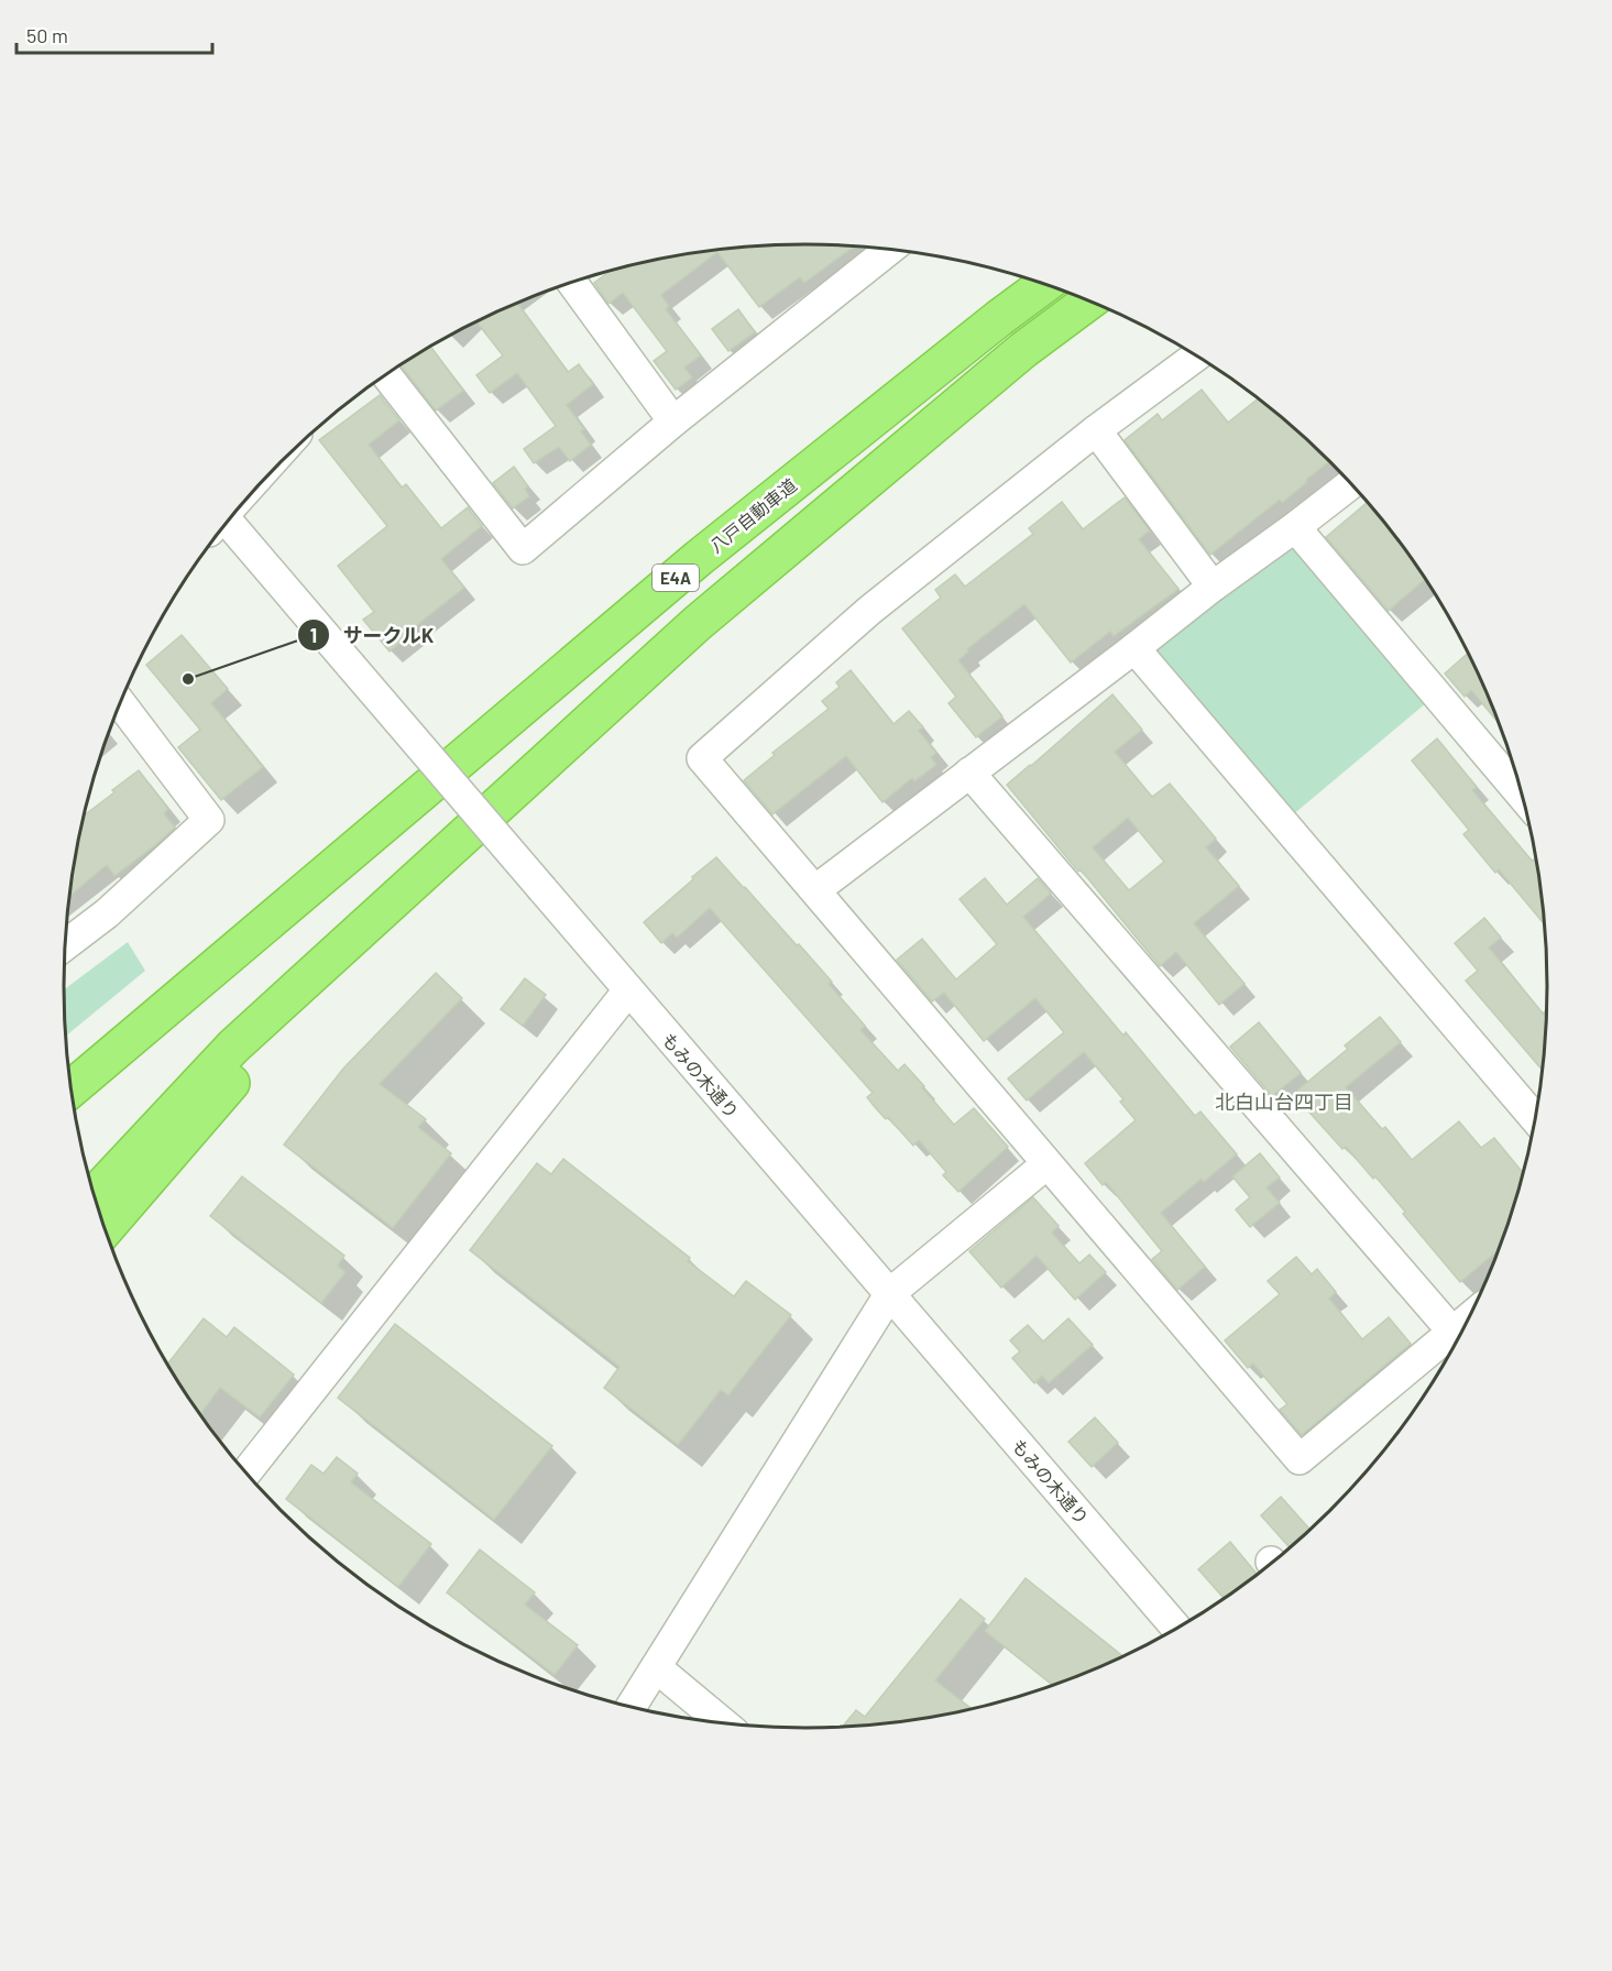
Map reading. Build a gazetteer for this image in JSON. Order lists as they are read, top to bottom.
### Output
{
  "streets": {
    "highway": ["八戸自動車道", "E4A"],
    "street": ["もみの木通り"]
  },
  "districts": ["北白山台四丁目"],
  "places": ["サークルK"],
  "scale_bar": "50 m"
}
